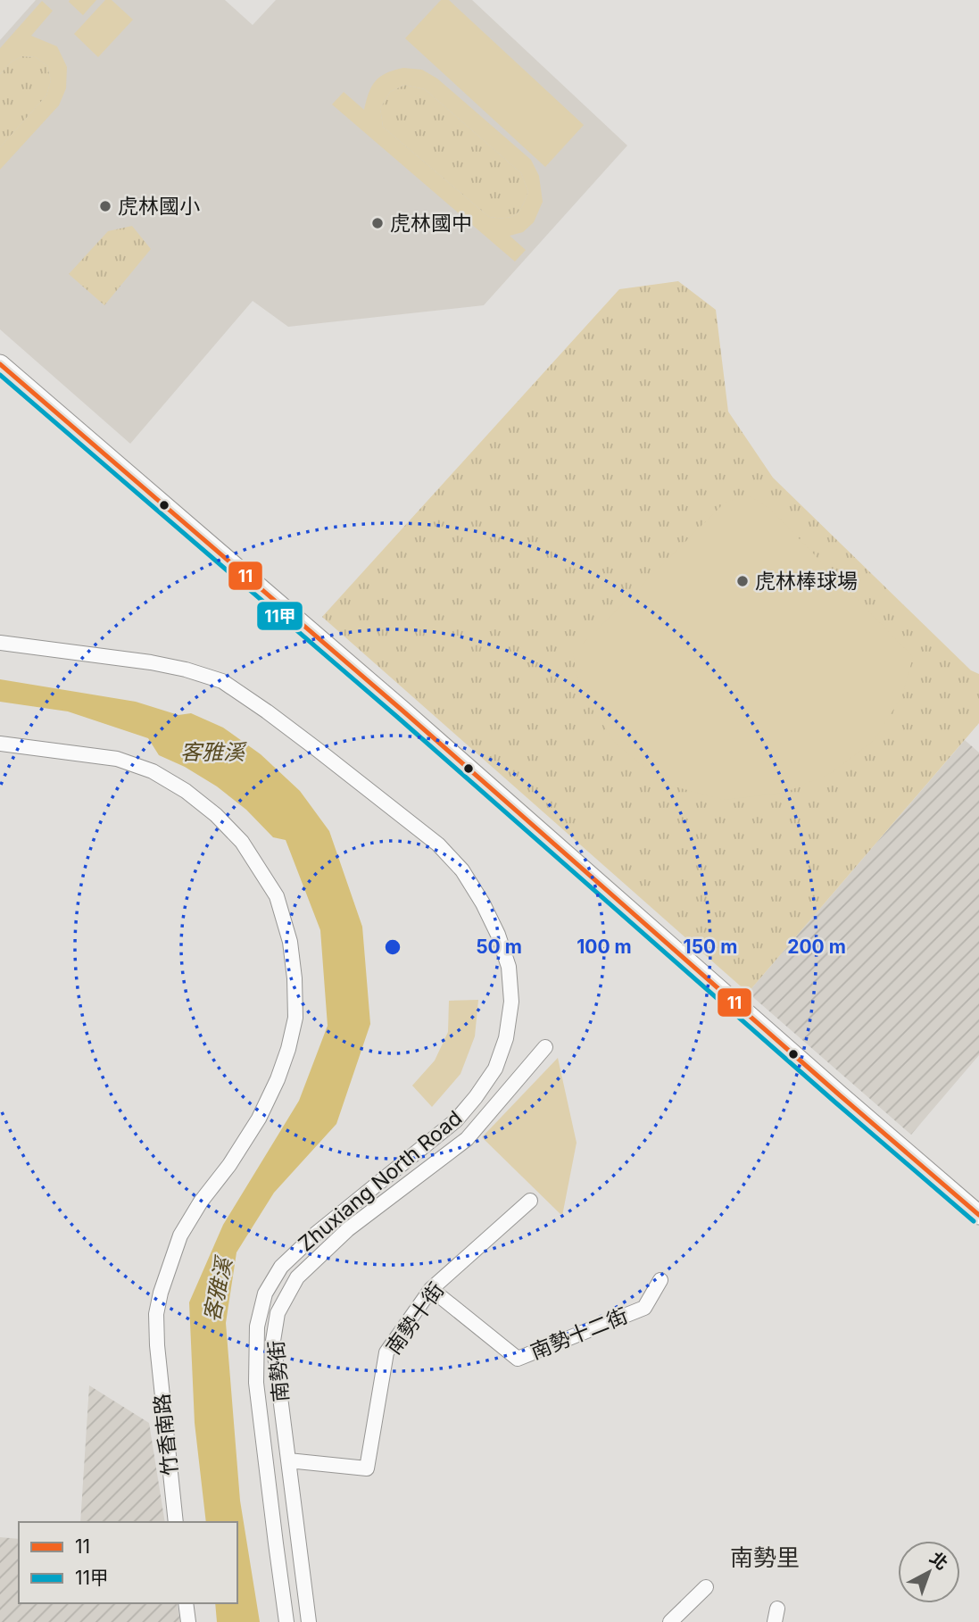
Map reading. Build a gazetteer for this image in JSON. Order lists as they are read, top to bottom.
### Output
{
  "streets": {
    "street": [
      "Zhuxiang North Road",
      "南勢十街",
      "南勢十二街",
      "南勢街"
    ]
  },
  "crossings": [
    ["南勢十街", "南勢十二街"],
    ["南勢十街", "南勢街"]
  ],
  "districts": ["南勢里"],
  "water": ["客雅溪"],
  "places": ["虎林國小", "虎林國中", "虎林棒球場"],
  "lines": ["transit line 11", "transit line 11甲"],
  "legend": ["11", "11甲"],
  "north": "top right",
  "rings": [
    "50 m",
    "100 m",
    "150 m",
    "200 m"
  ]
}
